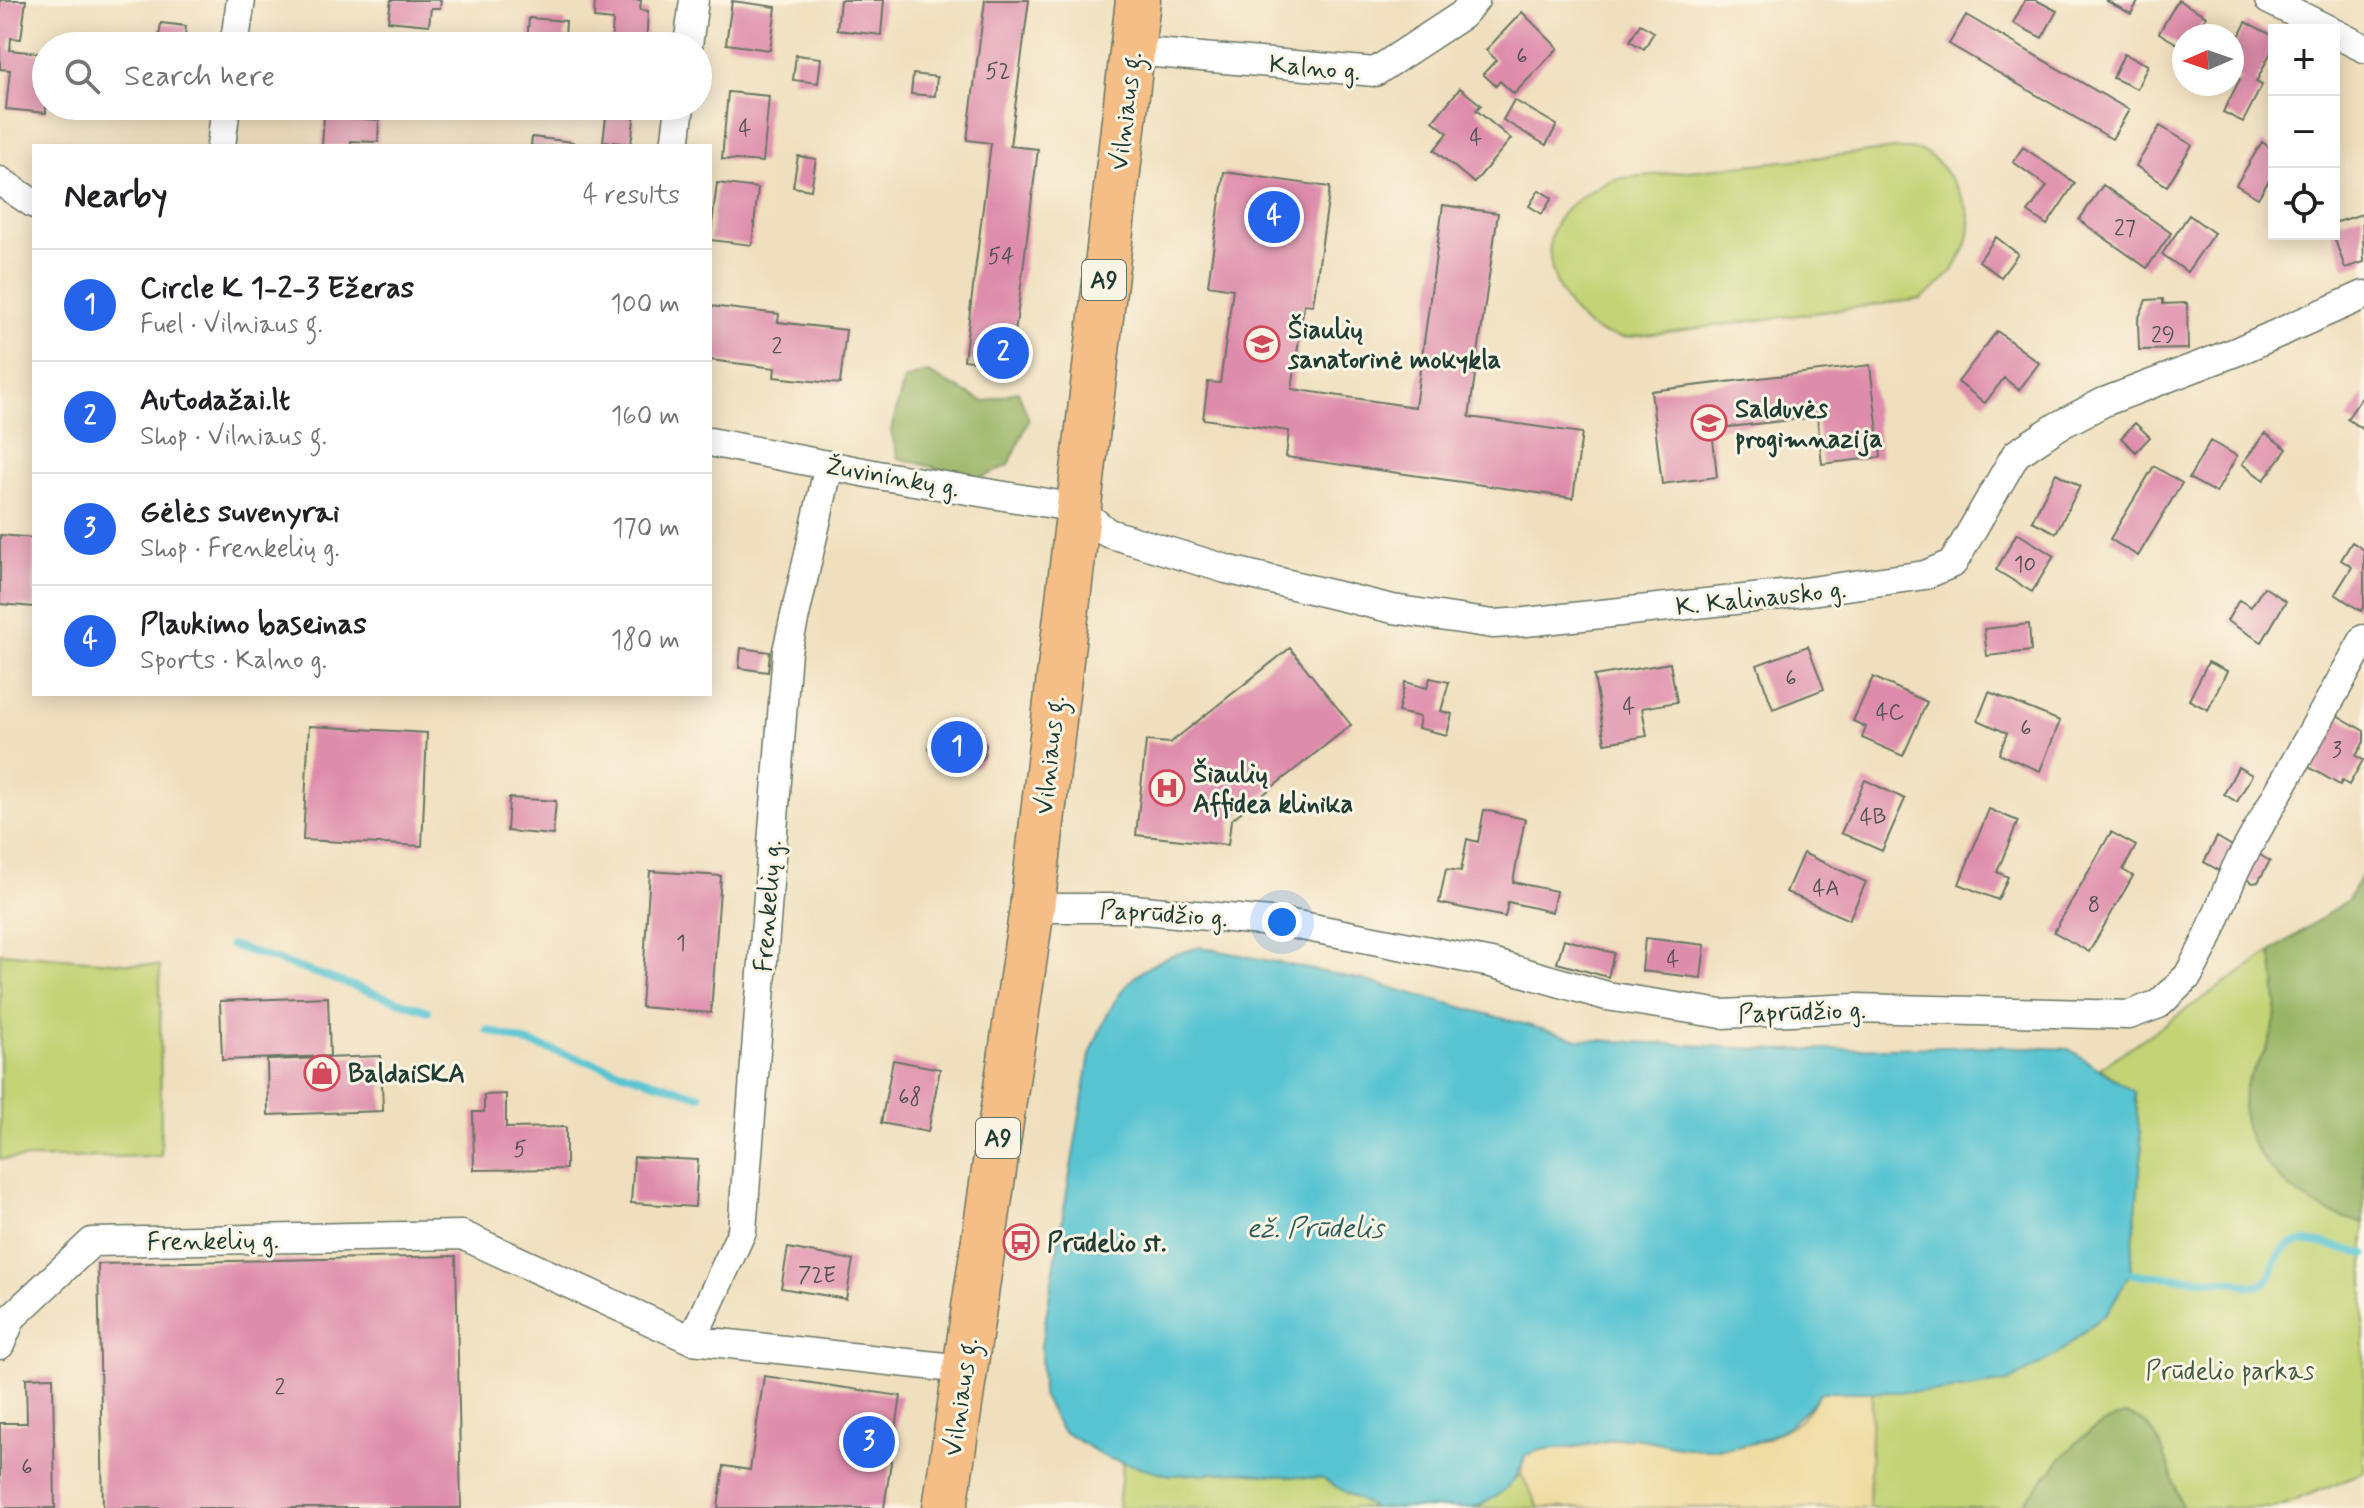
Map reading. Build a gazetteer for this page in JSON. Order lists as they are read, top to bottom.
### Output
{
  "streets": {
    "highway": ["Vilniaus g.", "A9"],
    "street": [
      "Kalno g.",
      "Žuvininkų g.",
      "K. Kalinausko g.",
      "Frenkelių g.",
      "Paprūdžio g."
    ]
  },
  "crossings": [
    ["Kalno g.", "Vilniaus g."],
    ["Vilniaus g.", "Žuvininkų g."],
    ["Vilniaus g.", "K. Kalinausko g."],
    ["Vilniaus g.", "Frenkelių g."],
    ["Vilniaus g.", "Paprūdžio g."],
    ["Žuvininkų g.", "K. Kalinausko g."],
    ["Žuvininkų g.", "Frenkelių g."]
  ],
  "water": ["ež. Prūdelis"],
  "parks": ["Prūdelio parkas"],
  "places": {
    "school or university": ["Šiaulių sanatorinė mokykla", "Salduvės progimnazija"],
    "hospital": ["Šiaulių Affidea klinika"],
    "shop": ["BaldaiSKA"],
    "bus stop": ["Prūdelio st."]
  },
  "house_numbers": [
    "6",
    "52",
    "4",
    "4",
    "27",
    "54",
    "29",
    "2",
    "10",
    "6",
    "4",
    "4C",
    "6",
    "3",
    "4B",
    "4A",
    "8",
    "1",
    "4",
    "68",
    "5",
    "72E",
    "2",
    "6"
  ],
  "north": "left",
  "page": {
    "map_buttons": ["+", "−"],
    "search": "Search here",
    "heading": ["Nearby", "4 results"],
    "pins": [
      "4",
      "2",
      "1",
      "3"
    ],
    "list": [
      {
        "mark": "1",
        "name": "Circle K 1-2-3 Ežeras",
        "note": "Fuel · Vilniaus g.",
        "value": "100 m"
      },
      {
        "mark": "2",
        "name": "Autodažai.lt",
        "note": "Shop · Vilniaus g.",
        "value": "160 m"
      },
      {
        "mark": "3",
        "name": "Gėlės suvenyrai",
        "note": "Shop · Frenkelių g.",
        "value": "170 m"
      },
      {
        "mark": "4",
        "name": "Plaukimo baseinas",
        "note": "Sports · Kalno g.",
        "value": "180 m"
      }
    ]
  }
}
